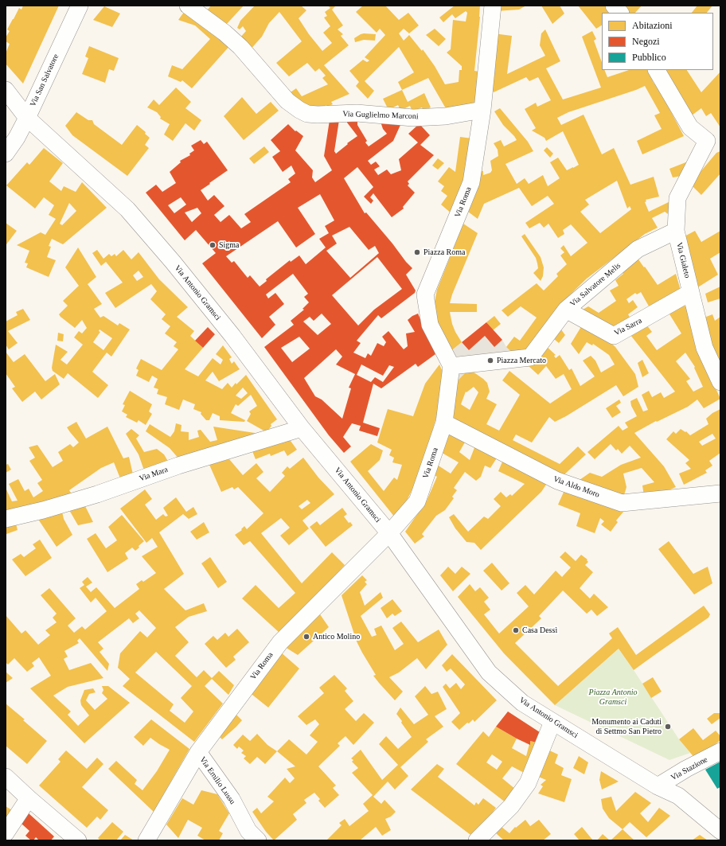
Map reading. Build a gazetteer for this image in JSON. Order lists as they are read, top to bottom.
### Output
{
  "streets": {
    "street": [
      "Via San Salvatore",
      "Via Guglielmo Marconi",
      "Via Roma",
      "Via Gialeto",
      "Via Salvatore Melis",
      "Via Antonio Gramsci",
      "Via Sarra",
      "Via Mara",
      "Via Aldo Moro",
      "Via Stazione",
      "Via Emilio Lussu"
    ]
  },
  "crossings": [
    ["Via San Salvatore", "Via Antonio Gramsci"],
    ["Via Guglielmo Marconi", "Via Roma"],
    ["Via Roma", "Via Salvatore Melis"],
    ["Via Roma", "Via Antonio Gramsci"],
    ["Via Roma", "Via Aldo Moro"],
    ["Via Roma", "Via Emilio Lussu"],
    ["Via Gialeto", "Via Salvatore Melis"],
    ["Via Gialeto", "Via Sarra"],
    ["Via Salvatore Melis", "Via Sarra"],
    ["Via Antonio Gramsci", "Via Mara"],
    ["Via Antonio Gramsci", "Via Stazione"]
  ],
  "parks": ["Piazza Antonio Gramsci"],
  "places": [
    "Sigma",
    "Piazza Roma",
    "Piazza Mercato",
    "Casa Dessì",
    "Antico Molino",
    "Monumento ai Caduti di Settmo San Pietro"
  ],
  "legend": ["Abitazioni", "Negozi", "Pubblico"]
}
